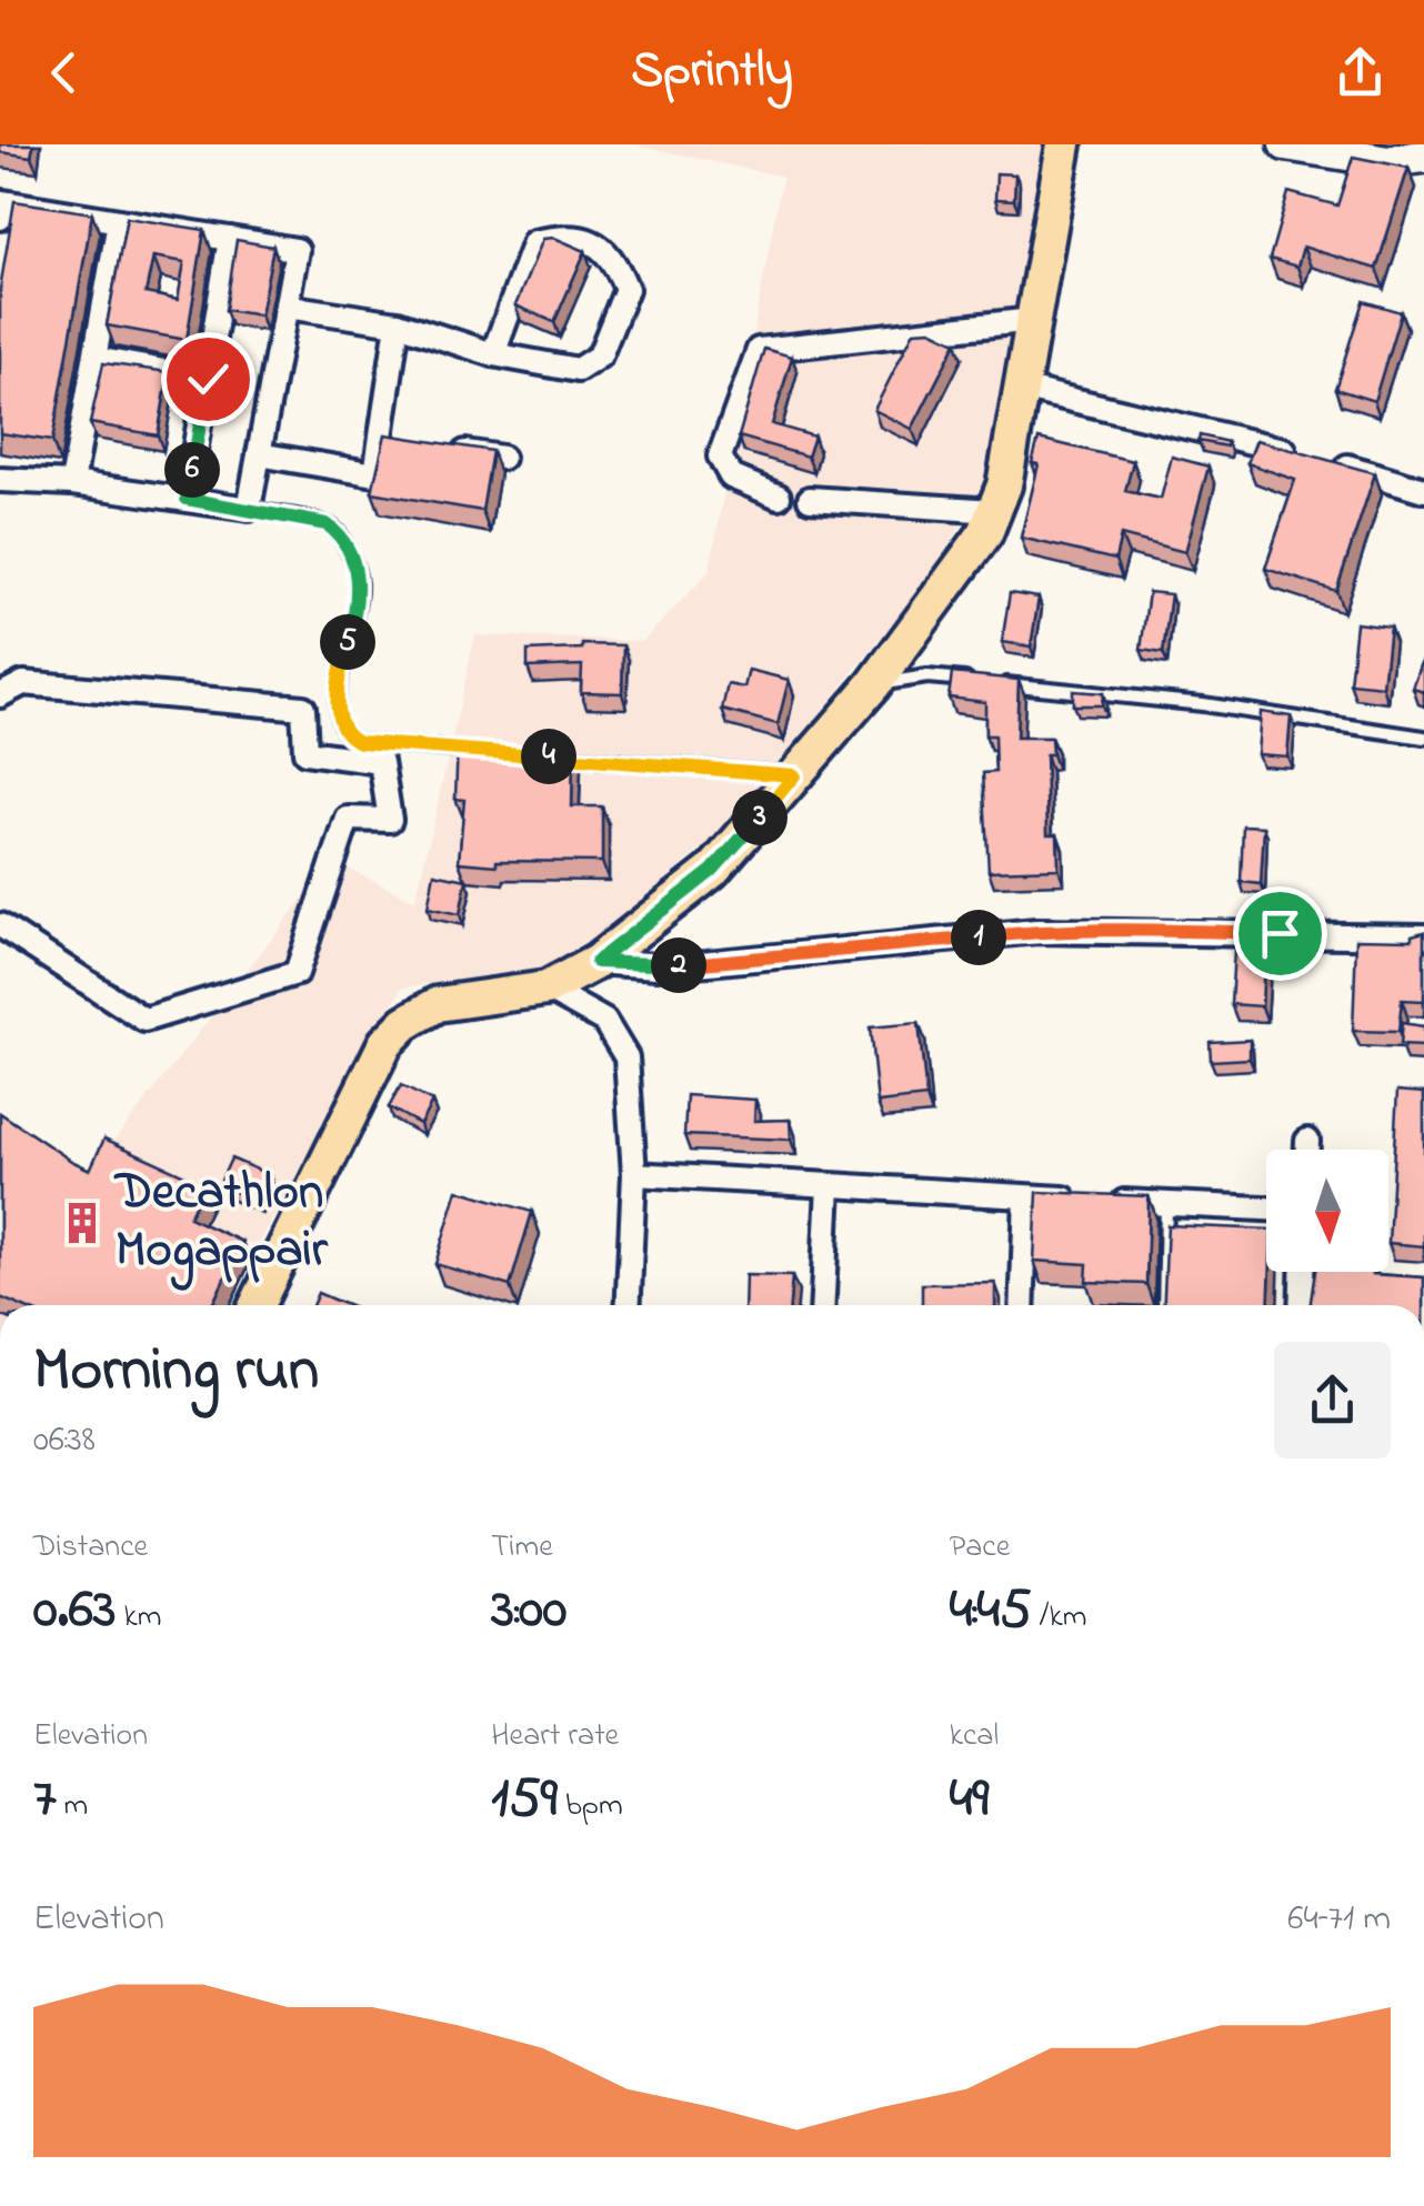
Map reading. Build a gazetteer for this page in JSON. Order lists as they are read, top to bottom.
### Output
{
  "places": {
    "building": ["Decathlon Mogappair"]
  },
  "north": "bottom",
  "page": {
    "header": "Sprintly",
    "pins": [
      "6",
      "5",
      "4",
      "3",
      "1",
      "2"
    ],
    "heading": ["Morning run", "06:38"],
    "stats": [
      ["Distance", "0.63 km"],
      ["Time", "3:00"],
      ["Pace", "4:45 /km"],
      ["Elevation", "7 m"],
      ["Heart rate", "159 bpm"],
      ["kcal", "49"]
    ],
    "chart": ["Elevation", "64–71 m"]
  }
}
